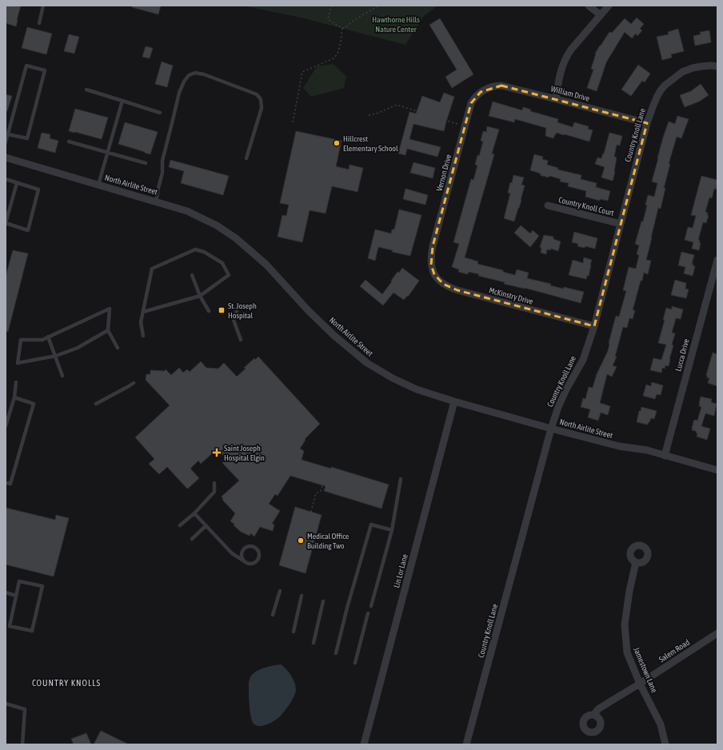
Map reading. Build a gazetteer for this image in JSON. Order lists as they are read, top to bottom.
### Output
{
  "streets": {
    "street": [
      "William Drive",
      "Country Knoll Lane",
      "Vernon Drive",
      "North Airlite Street",
      "Country Knoll Court",
      "McKinstry Drive",
      "Lucca Drive",
      "Lin Lor Lane",
      "Salem Road",
      "Jamestown Lane"
    ]
  },
  "crossings": [
    ["William Drive", "Country Knoll Lane"],
    ["William Drive", "Vernon Drive"],
    ["Country Knoll Lane", "North Airlite Street"],
    ["Country Knoll Lane", "Country Knoll Court"],
    ["Country Knoll Lane", "McKinstry Drive"],
    ["Vernon Drive", "McKinstry Drive"],
    ["North Airlite Street", "Lucca Drive"],
    ["North Airlite Street", "Lin Lor Lane"],
    ["Salem Road", "Jamestown Lane"]
  ],
  "districts": ["COUNTRY KNOLLS"],
  "parks": ["Hawthorne Hills Nature Center"],
  "places": {
    "other": ["Hillcrest Elementary School", "Medical Office Building Two"],
    "transit": ["St. Joseph Hospital"],
    "health": ["Saint Joseph Hospital Elgin"]
  }
}
